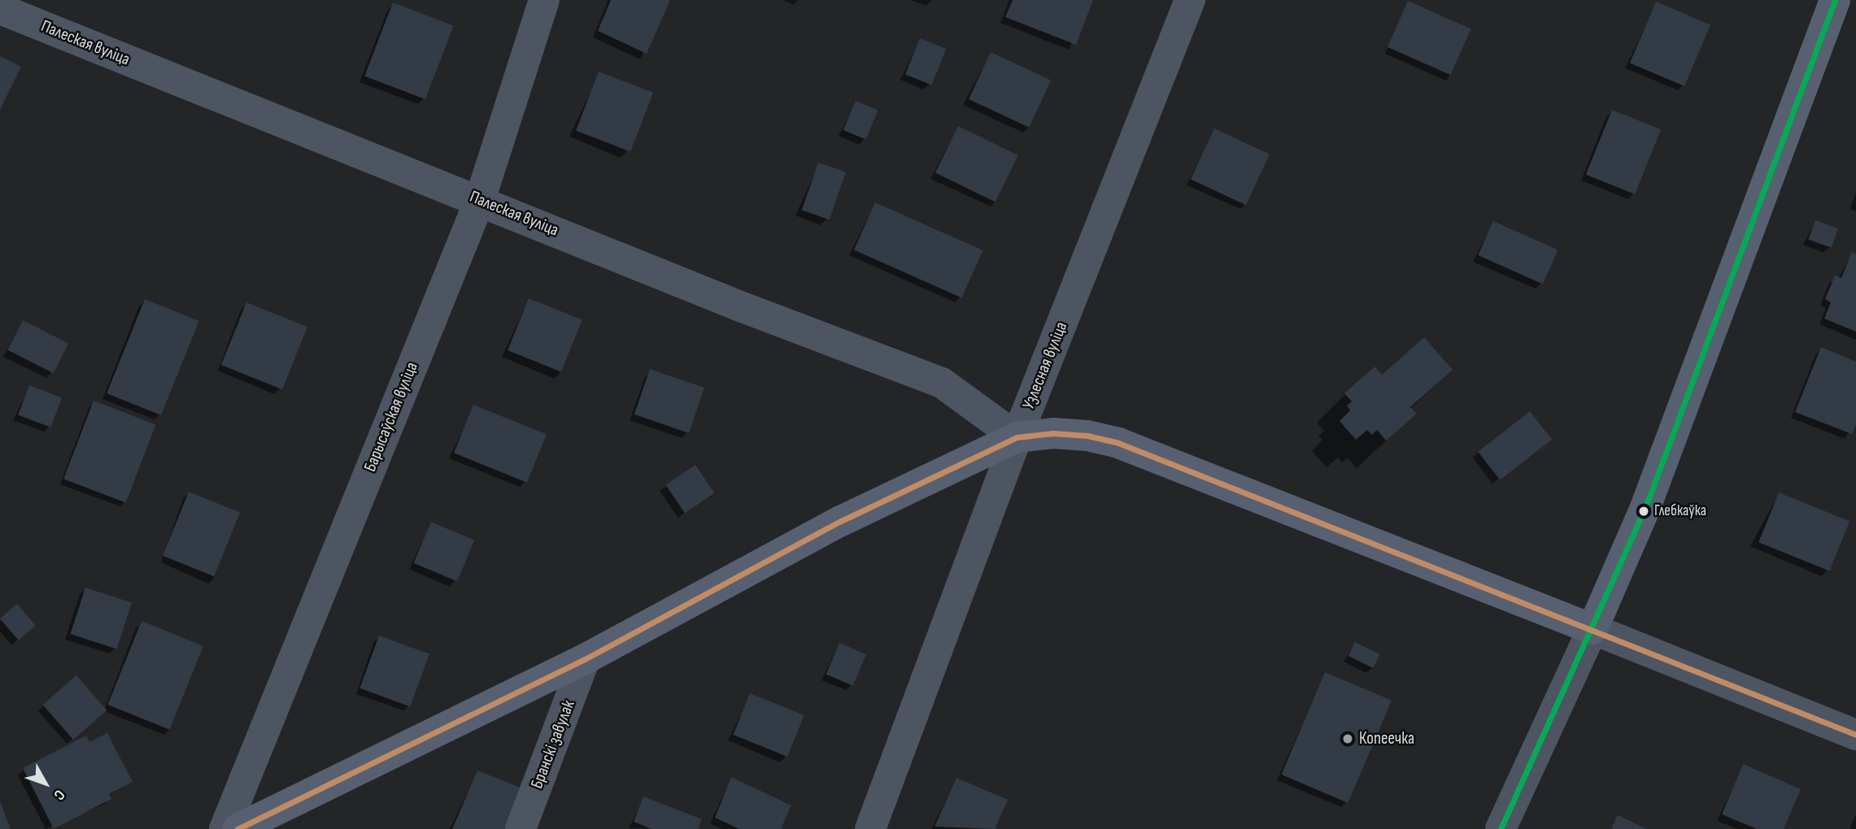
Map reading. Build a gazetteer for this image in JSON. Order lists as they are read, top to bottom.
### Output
{
  "streets": {
    "street": [
      "Палеская вуліца",
      "Узлесная вуліца",
      "Барысаўская вуліца",
      "Бранскі завулак"
    ]
  },
  "crossings": [
    ["Палеская вуліца", "Узлесная вуліца"],
    ["Палеская вуліца", "Барысаўская вуліца"]
  ],
  "places": ["Глебкаўка", "Копеечка"],
  "north": "bottom right"
}
